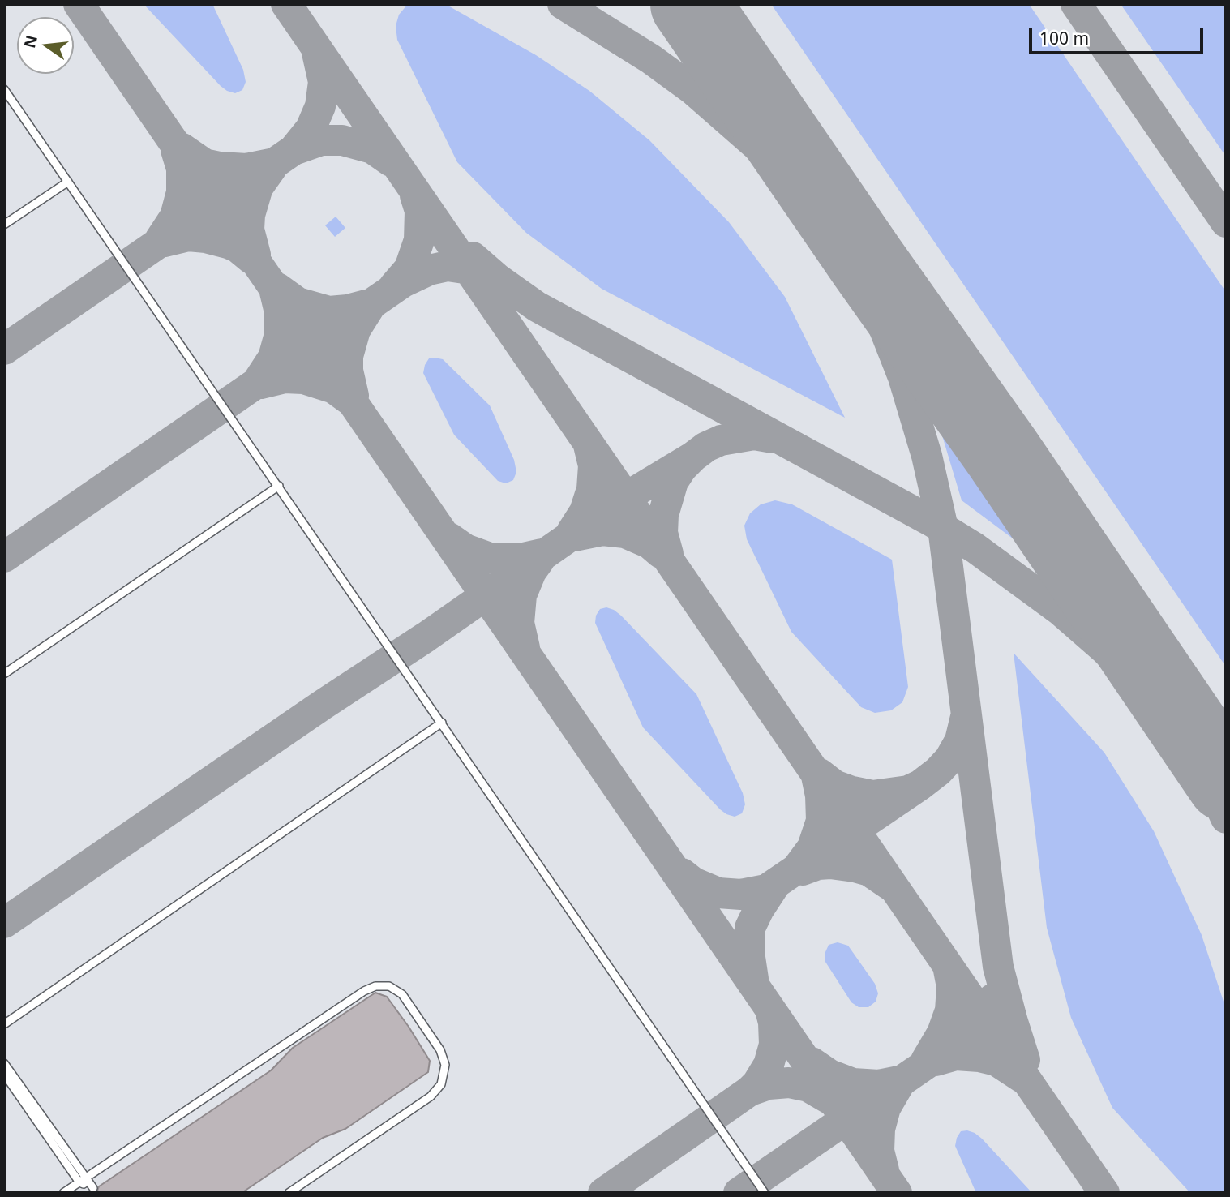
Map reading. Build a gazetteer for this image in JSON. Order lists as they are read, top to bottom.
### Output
{
  "scale_bar": "100 m",
  "north": "left"
}
